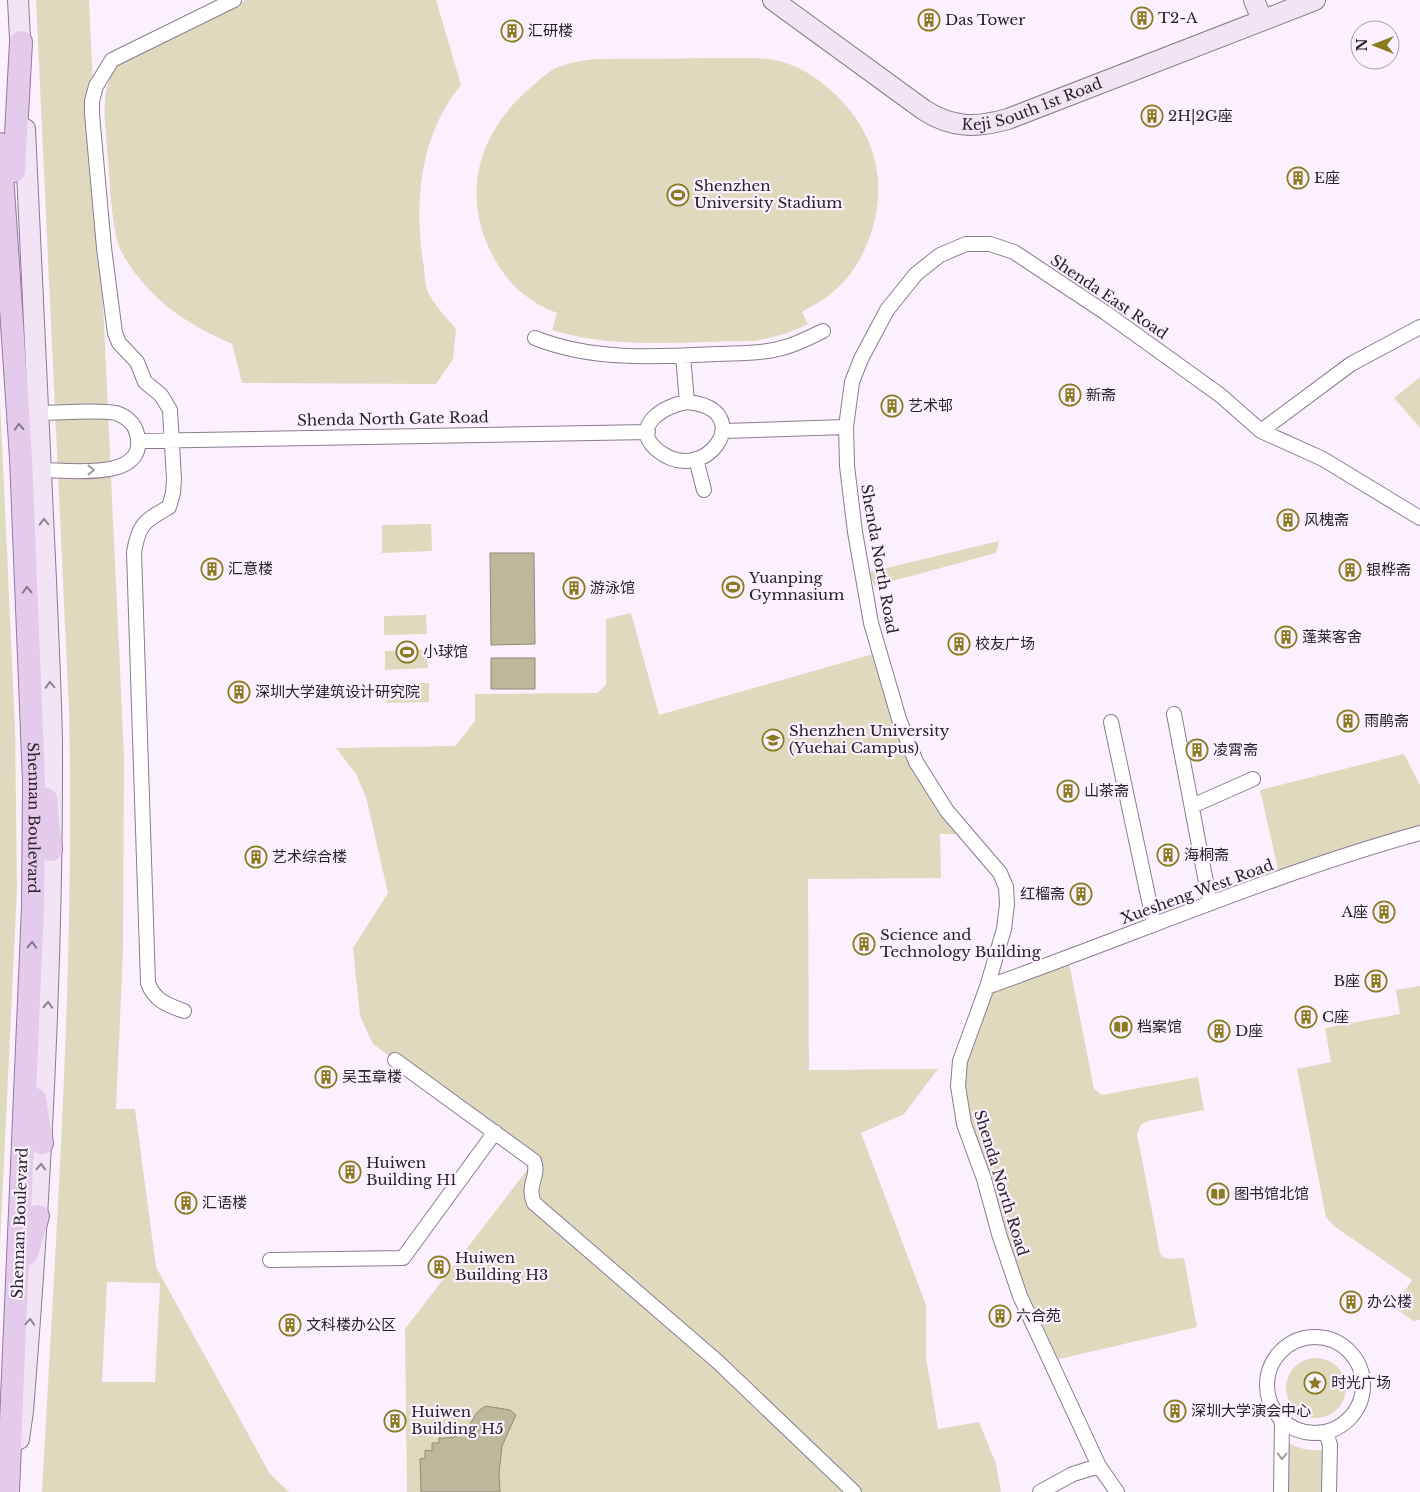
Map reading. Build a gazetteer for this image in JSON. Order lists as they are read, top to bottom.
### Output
{
  "streets": {
    "main road": ["Keji South 1st Road", "Shennan Boulevard"],
    "street": [
      "Shenda East Road",
      "Shenda North Gate Road",
      "Shenda North Road",
      "Xuesheng West Road"
    ]
  },
  "crossings": [
    ["Shenda East Road", "Shenda North Road"],
    ["Shenda North Road", "Xuesheng West Road"]
  ],
  "places": {
    "building": [
      "T2-A",
      "Das Tower",
      "汇研楼",
      "2H|2G座",
      "E座",
      "新斋",
      "艺术邨",
      "风槐斋",
      "汇意楼",
      "银桦斋",
      "游泳馆",
      "蓬莱客舍",
      "校友广场",
      "深圳大学建筑设计研究院",
      "雨鹃斋",
      "凌霄斋",
      "山茶斋",
      "海桐斋",
      "艺术综合楼",
      "红榴斋",
      "A座",
      "Science and Technology Building",
      "B座",
      "C座",
      "D座",
      "吴玉章楼",
      "Huiwen Building H1",
      "汇语楼",
      "Huiwen Building H3",
      "办公楼",
      "六合苑",
      "文科楼办公区",
      "深圳大学演会中心",
      "Huiwen Building H5"
    ],
    "sports": ["Shenzhen University Stadium", "Yuanping Gymnasium", "小球馆"],
    "school or university": ["Shenzhen University (Yuehai Campus)"],
    "library": ["档案馆", "图书馆北馆"],
    "place": ["时光广场"]
  },
  "north": "left"
}
